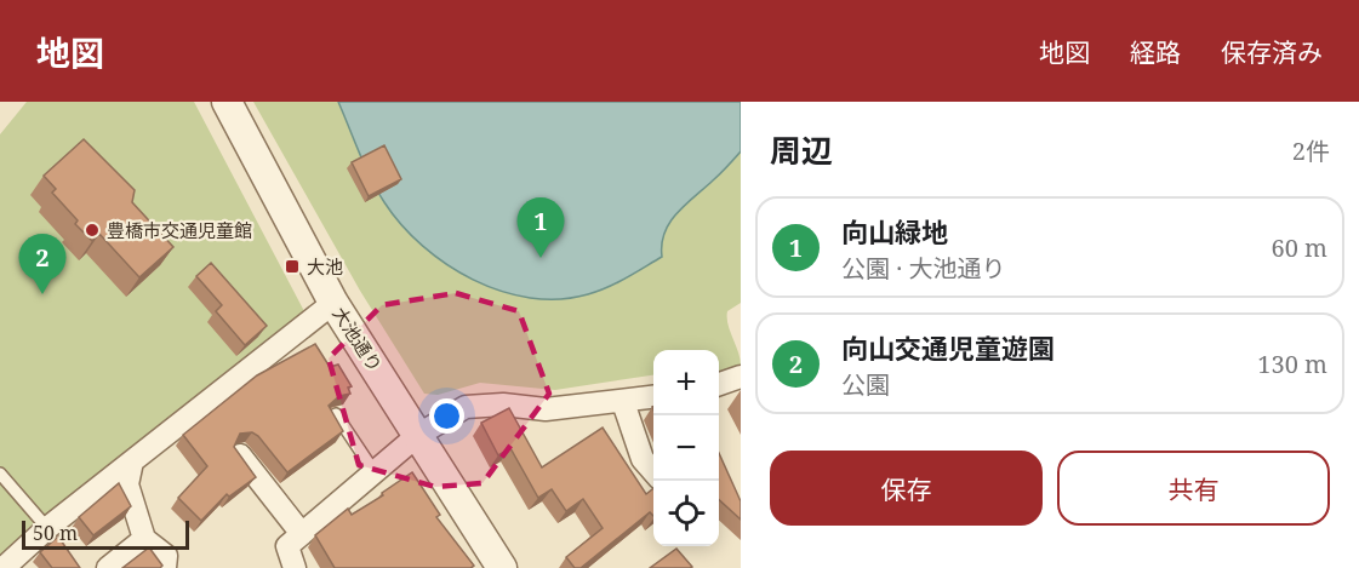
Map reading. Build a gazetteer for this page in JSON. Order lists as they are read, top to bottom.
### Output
{
  "streets": {
    "street": ["大池通り"]
  },
  "places": {
    "other": ["豊橋市交通児童館"],
    "transit": ["大池"]
  },
  "scale_bar": "50 m",
  "page": {
    "header": "地図",
    "nav": ["地図", "経路", "保存済み"],
    "heading": ["周辺", "2件"],
    "list": [
      {
        "mark": "1",
        "name": "向山緑地",
        "note": "公園 · 大池通り",
        "value": "60 m"
      },
      {
        "mark": "2",
        "name": "向山交通児童遊園",
        "note": "公園",
        "value": "130 m"
      }
    ],
    "pins": ["1", "2"],
    "map_buttons": ["+", "−"],
    "buttons": ["保存", "共有"],
    "scale": "50 m"
  }
}
